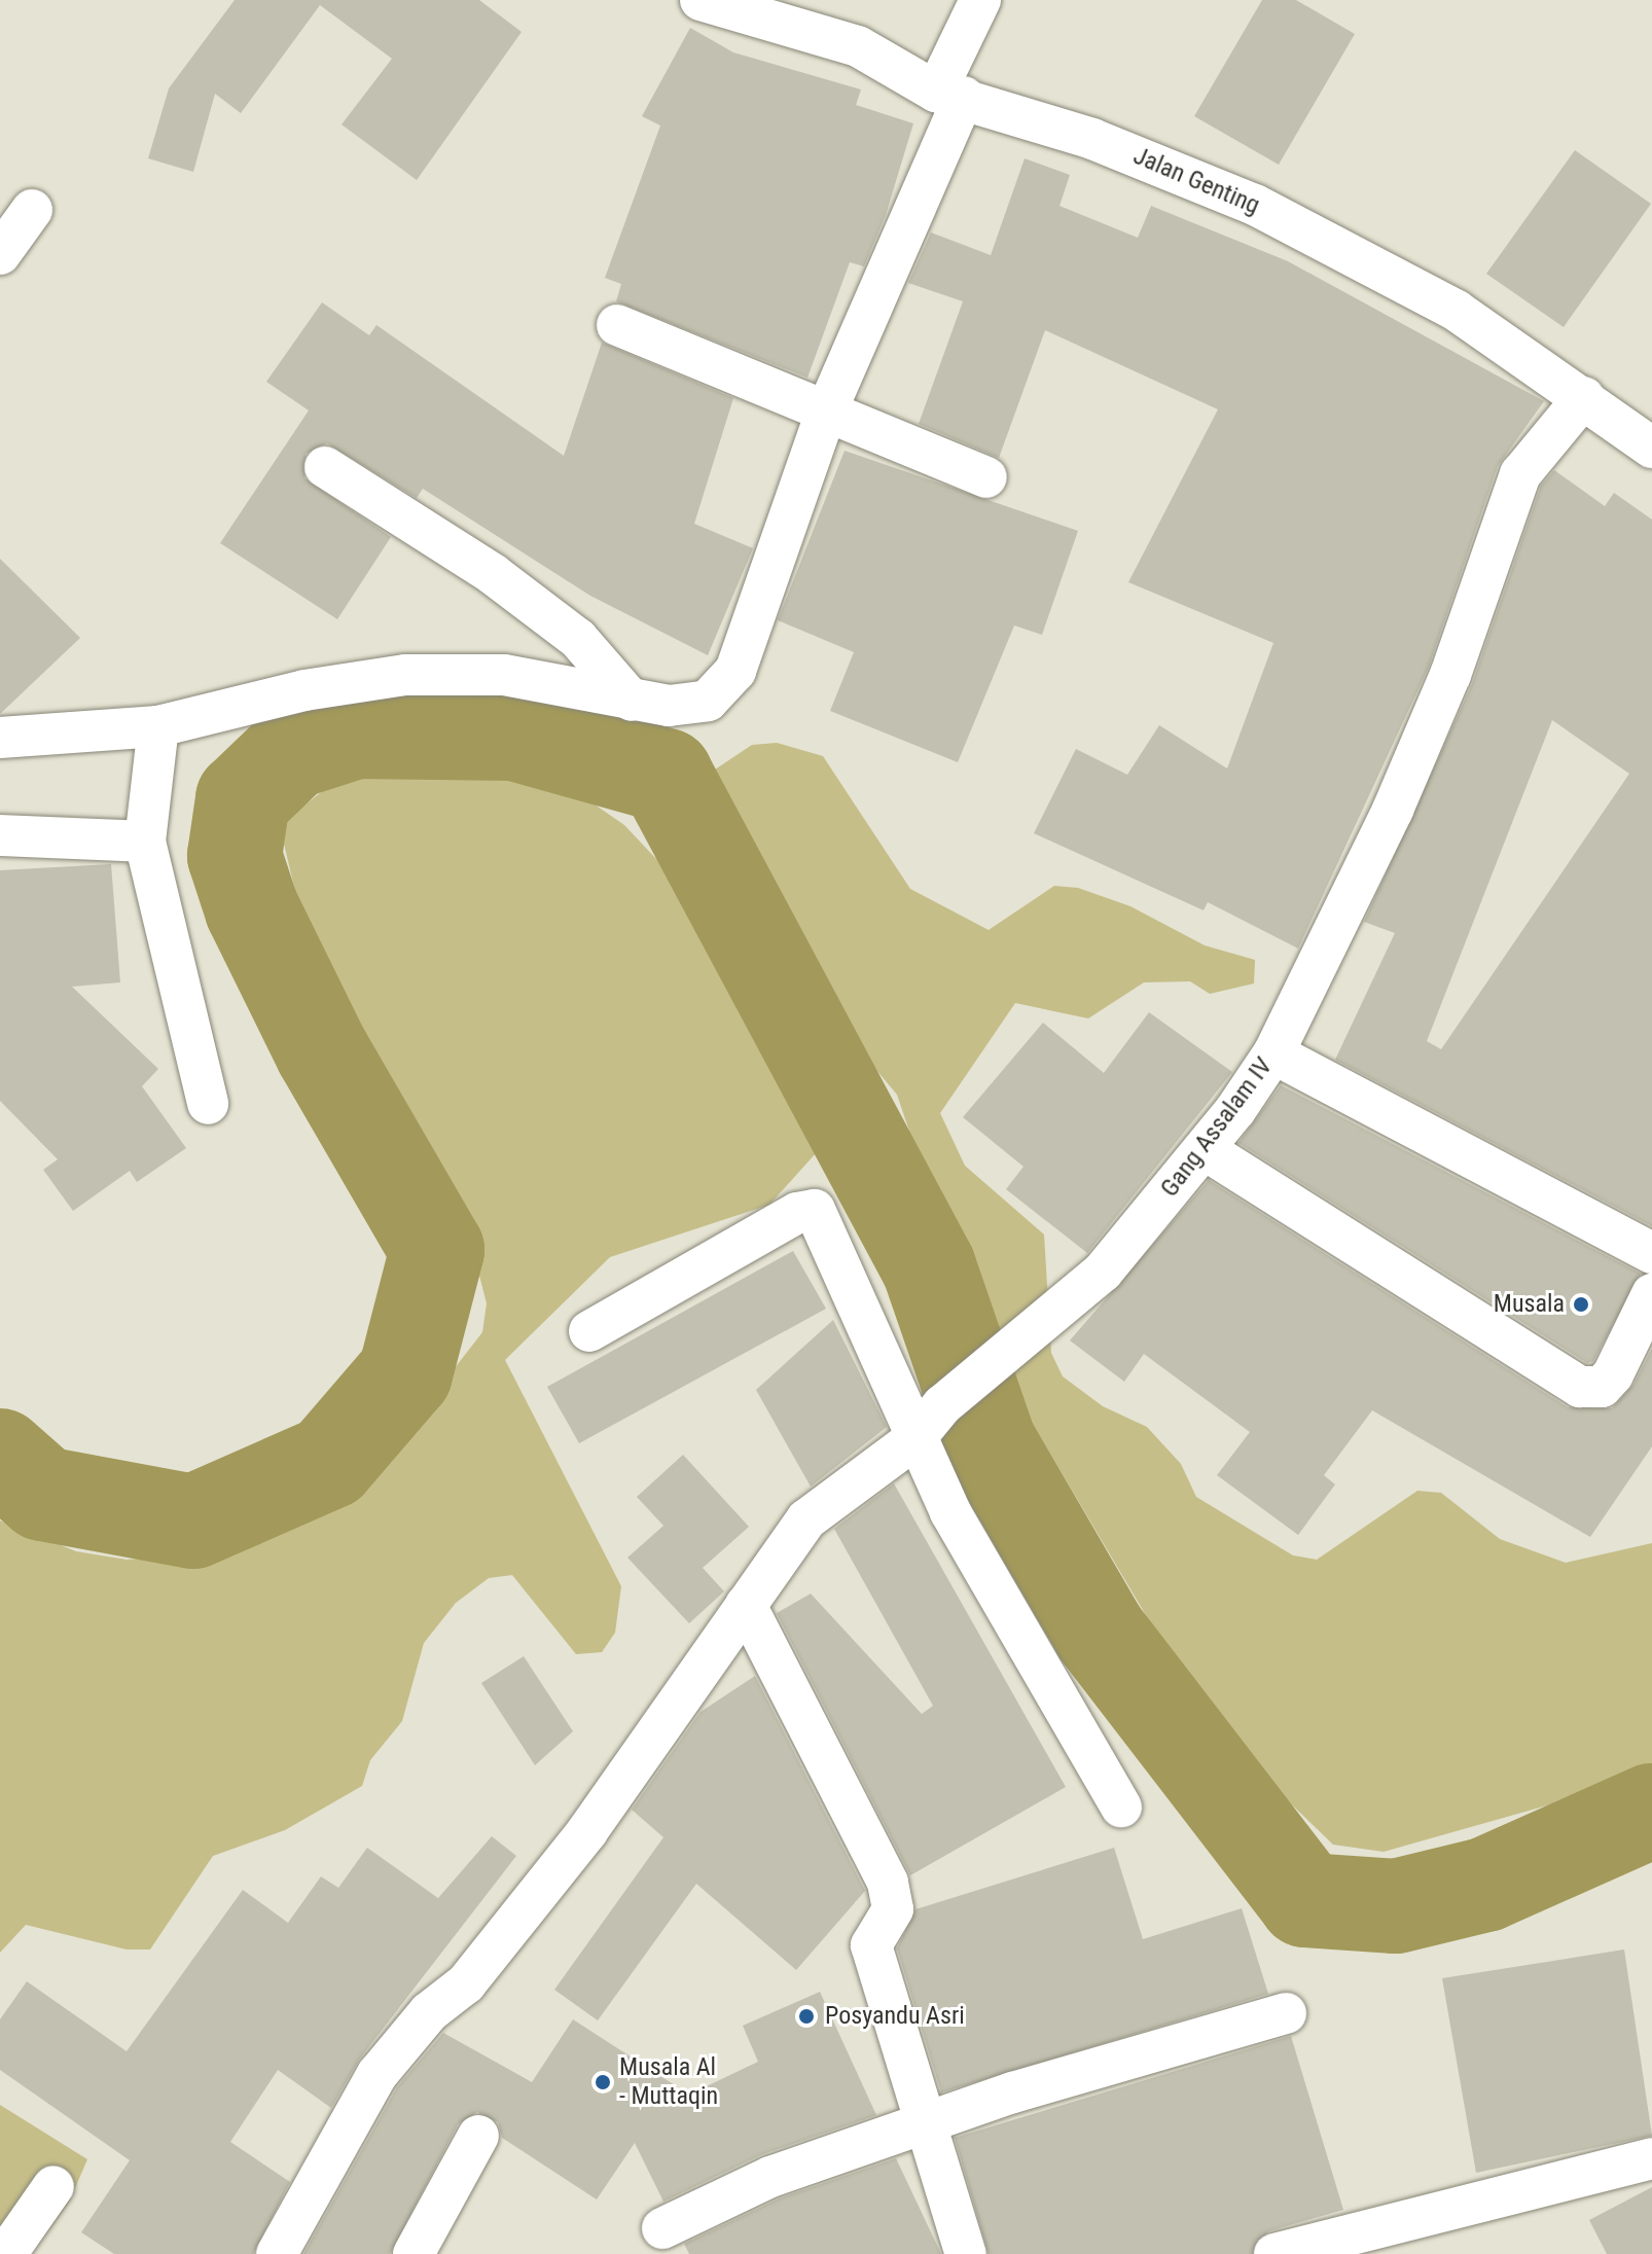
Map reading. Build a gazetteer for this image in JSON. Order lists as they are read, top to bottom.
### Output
{
  "streets": {
    "street": ["Jalan Genting", "Gang Assalam IV"]
  },
  "crossings": [
    ["Jalan Genting", "Gang Assalam IV"]
  ],
  "places": ["Musala", "Posyandu Asri", "Musala Al - Muttaqin"]
}
